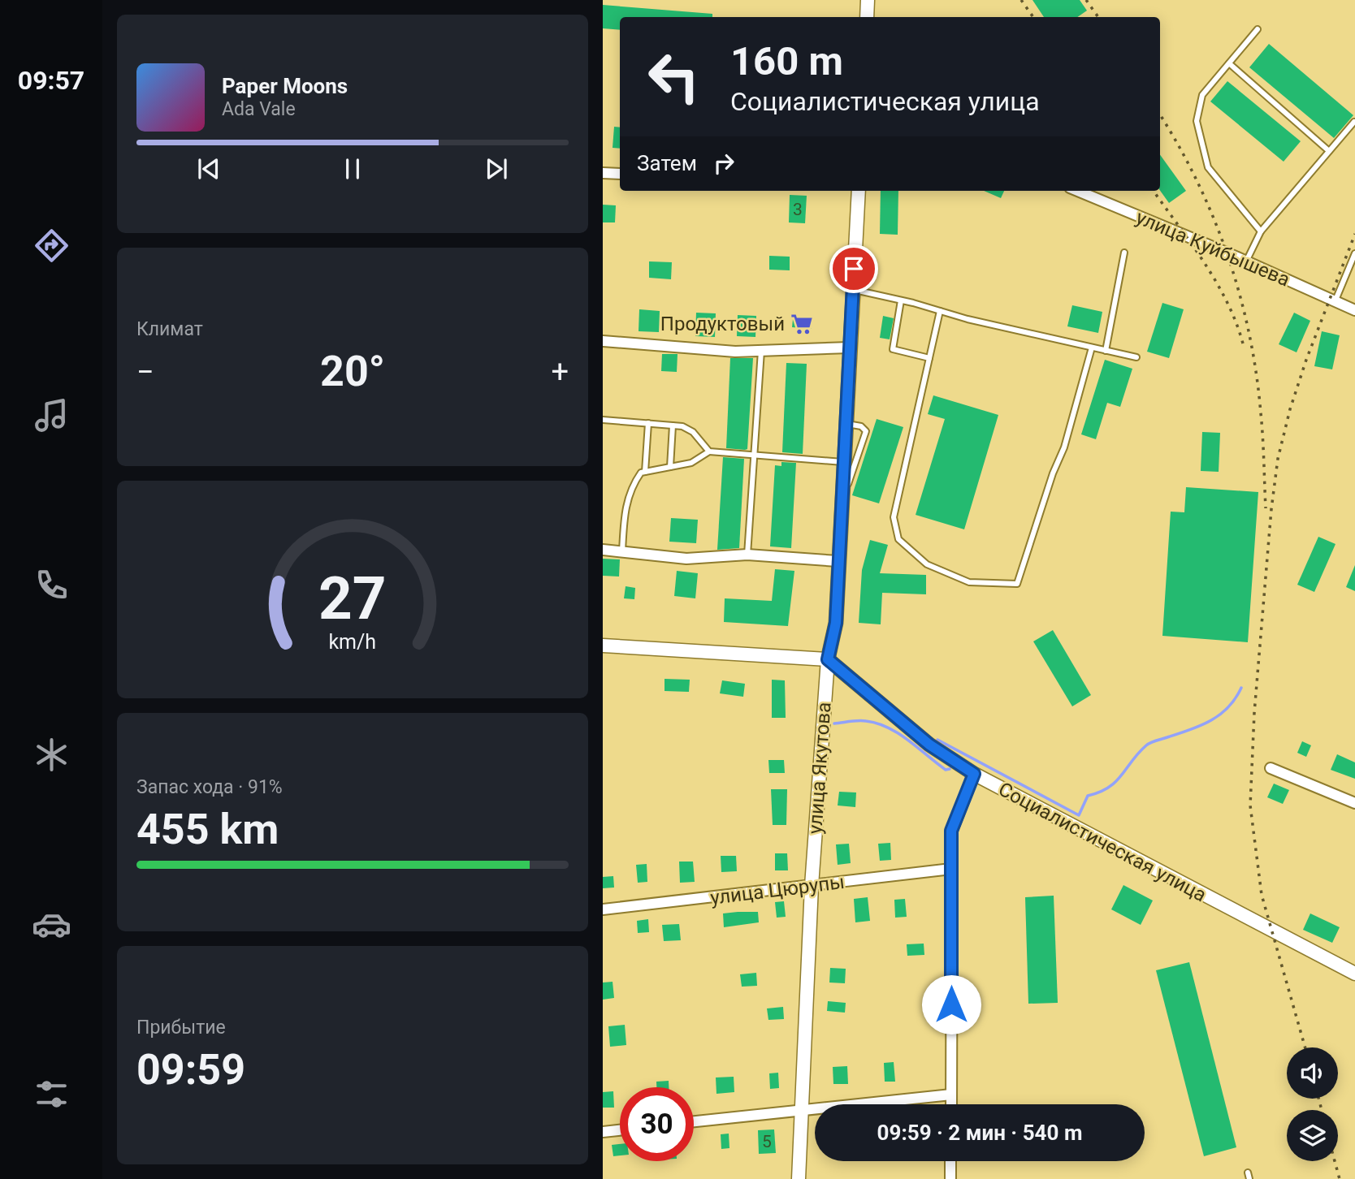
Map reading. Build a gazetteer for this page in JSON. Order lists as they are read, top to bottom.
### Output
{
  "streets": {
    "street": [
      "улица Куйбышева",
      "улица Якутова",
      "Социалистическая улица",
      "улица Цюрупы"
    ]
  },
  "crossings": [
    ["улица Якутова", "Социалистическая улица"],
    ["улица Якутова", "улица Цюрупы"]
  ],
  "places": {
    "supermarket": ["Продуктовый"]
  },
  "house_numbers": ["3", "5"],
  "page": {
    "tabs": "09:57",
    "turn": ["160 m", "Социалистическая улица"],
    "song": ["Paper Moons", "Ada Vale"],
    "then": "Затем",
    "tile": [
      "Климат",
      ["Запас хода · 91%", "455 km"],
      ["Прибытие", "09:59"]
    ],
    "heat": ["−", "20°", "+"],
    "limit": "30",
    "trip": "09:59 · 2 мин · 540 m",
    "gauge": ["27", "km/h"]
  }
}
